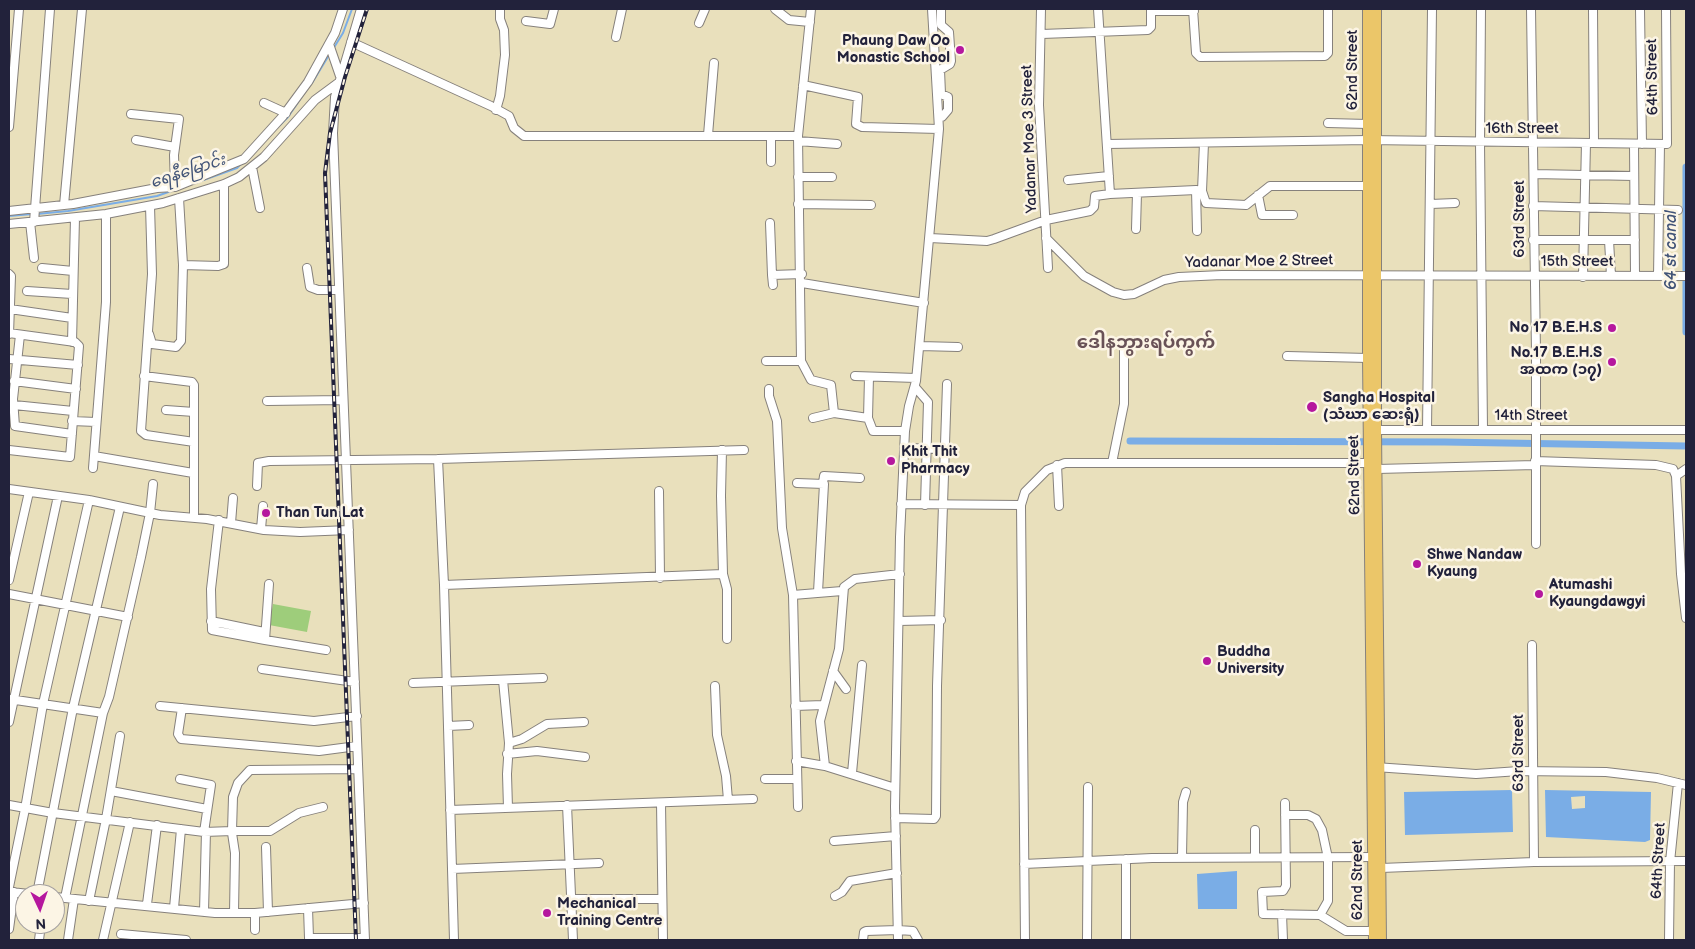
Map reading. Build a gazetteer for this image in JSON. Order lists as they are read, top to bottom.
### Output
{
  "streets": {
    "main road": ["62nd Street"],
    "street": [
      "64th Street",
      "16th Street",
      "Yadanar Moe 3 Street",
      "63rd Street",
      "Yadanar Moe 2 Street",
      "15th Street",
      "14th Street"
    ]
  },
  "crossings": [
    ["62nd Street", "16th Street"],
    ["62nd Street", "Yadanar Moe 2 Street"],
    ["62nd Street", "15th Street"],
    ["62nd Street", "14th Street"],
    ["64th Street", "16th Street"],
    ["64th Street", "15th Street"],
    ["16th Street", "63rd Street"],
    ["Yadanar Moe 3 Street", "Yadanar Moe 2 Street"],
    ["63rd Street", "15th Street"],
    ["63rd Street", "14th Street"],
    ["Yadanar Moe 2 Street", "15th Street"]
  ],
  "districts": ["ဒေါနဘွားရပ်ကွက်"],
  "water": ["ရေနီမြောင်း", "64 st canal"],
  "places": [
    "Phaung Daw Oo Monastic School",
    "No 17 B.E.H.S",
    "No.17 B.E.H.S အထက (၁၇)",
    "Sangha Hospital (သံဃာ ဆေးရုံ)",
    "Khit Thit Pharmacy",
    "Than Tun Lat",
    "Shwe Nandaw Kyaung",
    "Atumashi Kyaungdawgyi",
    "Buddha University",
    "Mechanical Training Centre"
  ],
  "north": "bottom"
}
